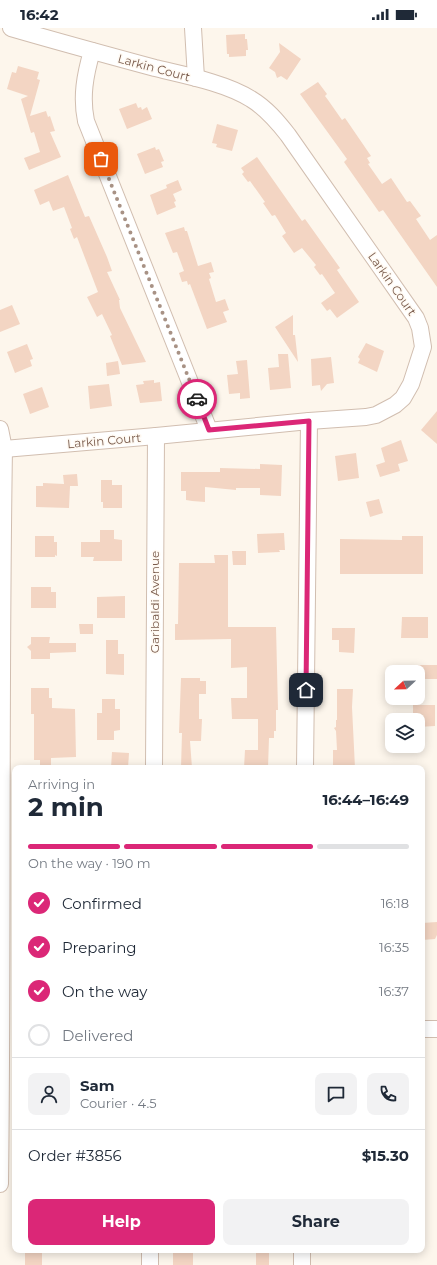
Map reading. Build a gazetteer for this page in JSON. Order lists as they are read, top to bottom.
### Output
{
  "streets": {
    "street": ["Larkin Court", "Garibaldi Avenue"]
  },
  "crossings": [
    ["Larkin Court", "Garibaldi Avenue"]
  ],
  "north": "left",
  "page": {
    "status": "16:42",
    "heading": ["2 min", "Arriving in", "16:44–16:49"],
    "panel": [
      "Sam",
      "Courier · 4.5",
      "Order #3856",
      "$15.30"
    ],
    "bar": "On the way · 190 m",
    "list": [
      ["Confirmed", "16:18"],
      ["Preparing", "16:35"],
      ["On the way", "16:37"],
      "Delivered"
    ],
    "buttons": ["Help", "Share"]
  }
}
